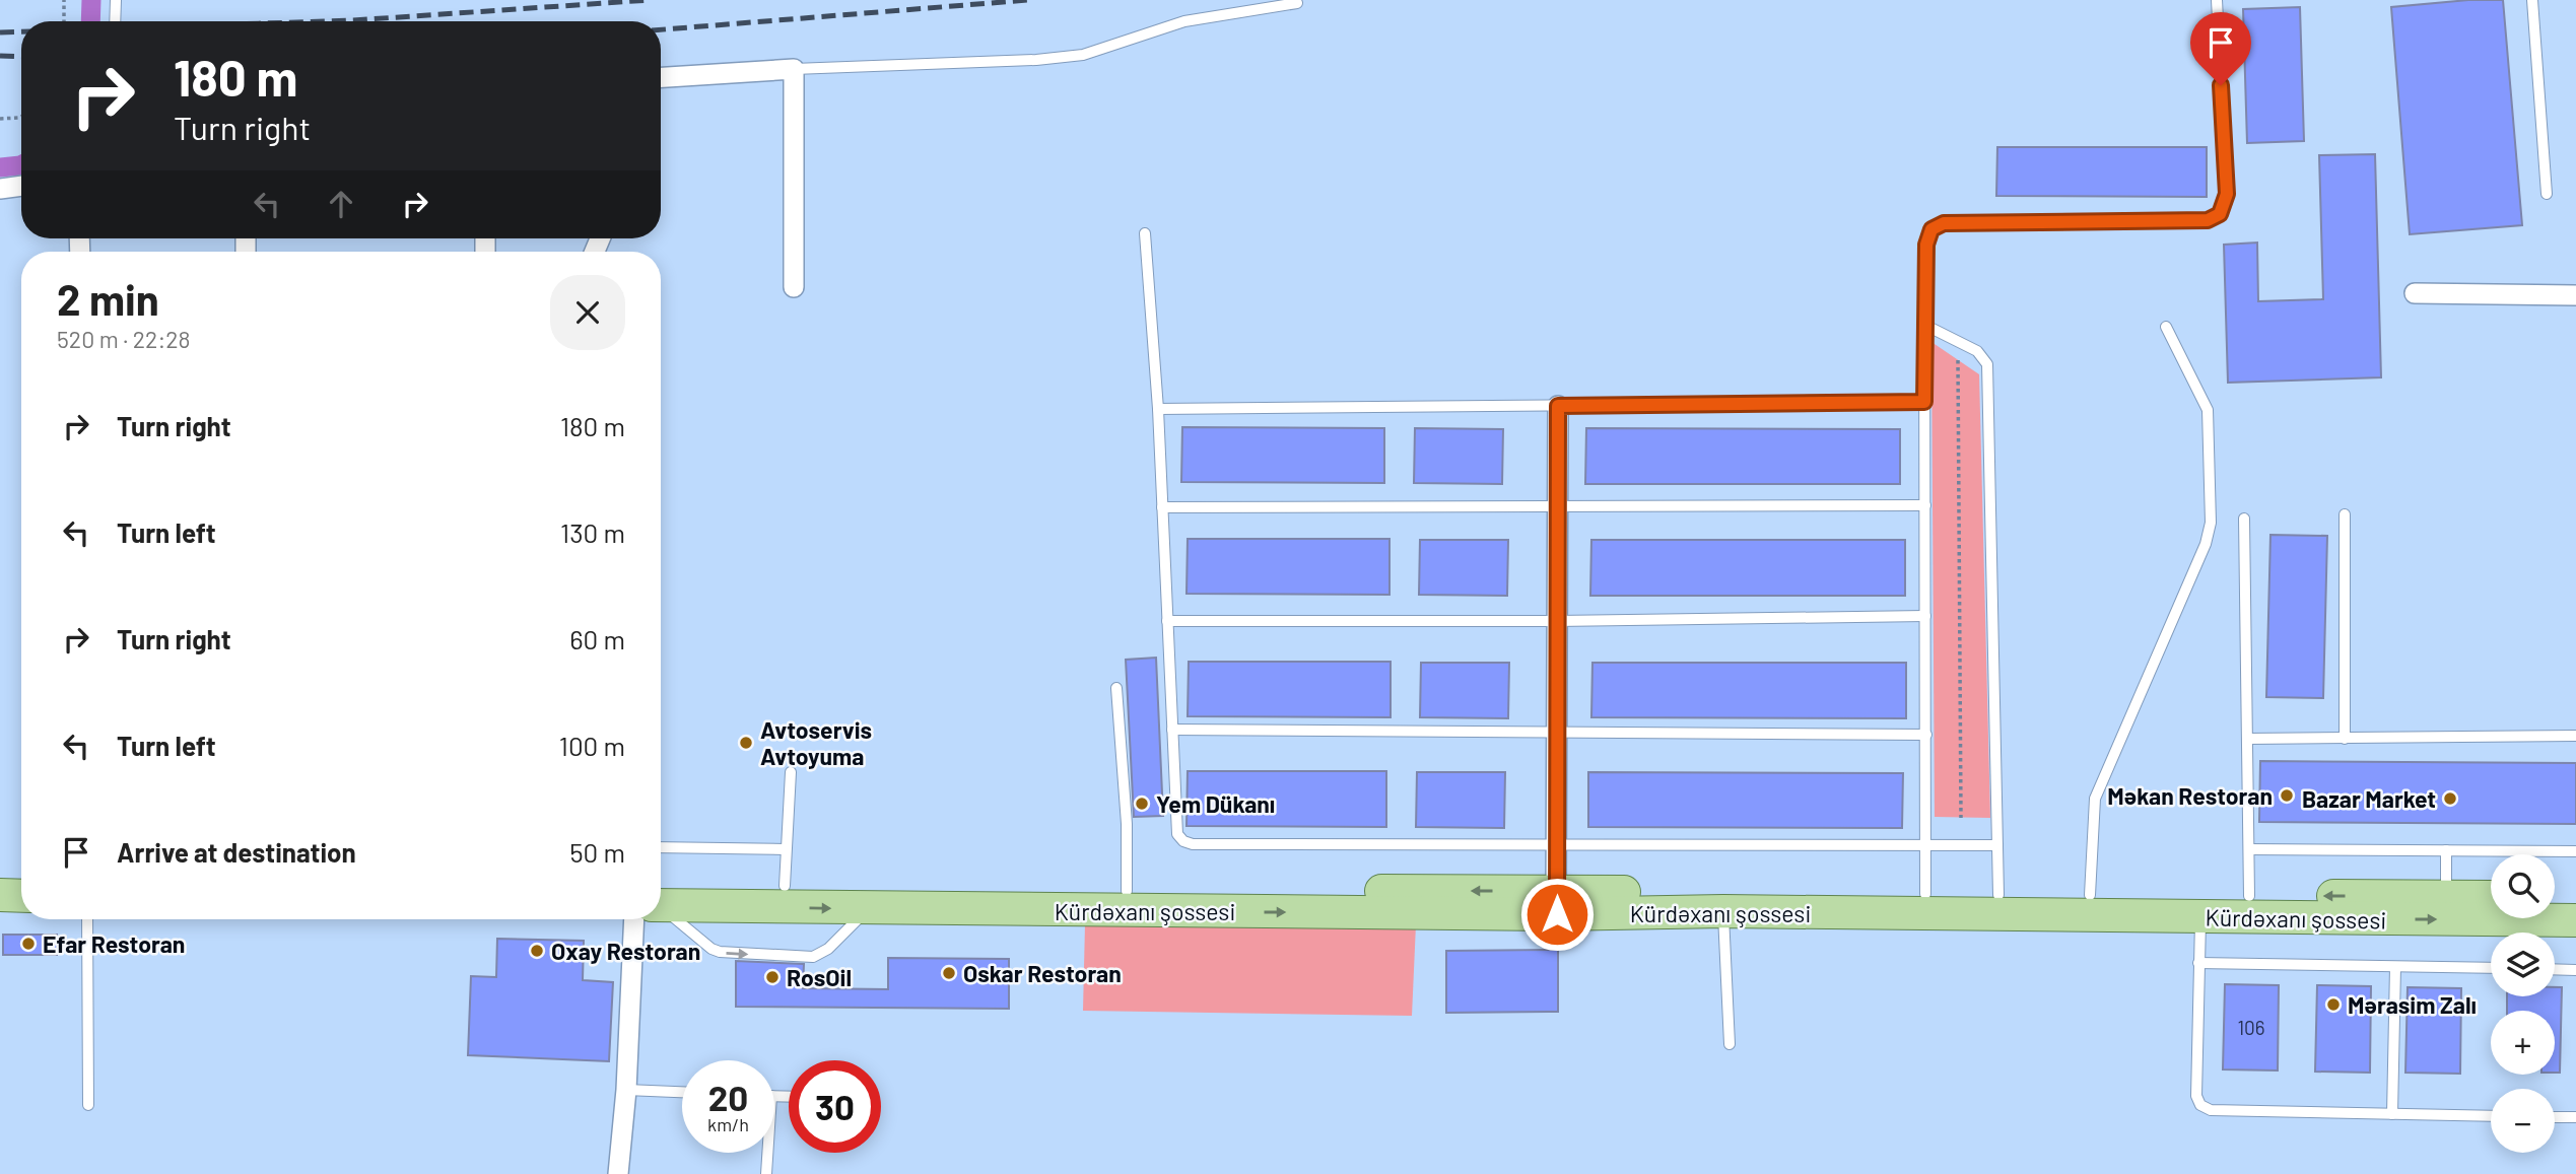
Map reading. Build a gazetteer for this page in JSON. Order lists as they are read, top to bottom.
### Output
{
  "streets": {
    "main road": ["Kürdəxanı şossesi"]
  },
  "places": [
    "Avtoservis Avtoyuma",
    "Məkan Restoran",
    "Bazar Market",
    "Yem Dükanı",
    "Efar Restoran",
    "Oxay Restoran",
    "Oskar Restoran",
    "RosOil",
    "Mərasim Zalı"
  ],
  "house_numbers": ["106"],
  "page": {
    "turn": ["180 m", "Turn right"],
    "heading": ["2 min", "520 m · 22:28"],
    "list": [
      {
        "name": "Turn right",
        "value": "180 m"
      },
      {
        "name": "Turn left",
        "value": "130 m"
      },
      {
        "name": "Turn right",
        "value": "60 m"
      },
      {
        "name": "Turn left",
        "value": "100 m"
      },
      {
        "name": "Arrive at destination",
        "value": "50 m"
      }
    ],
    "map_buttons": ["+", "−"],
    "speed": "20 km/h",
    "limit": "30"
  }
}
